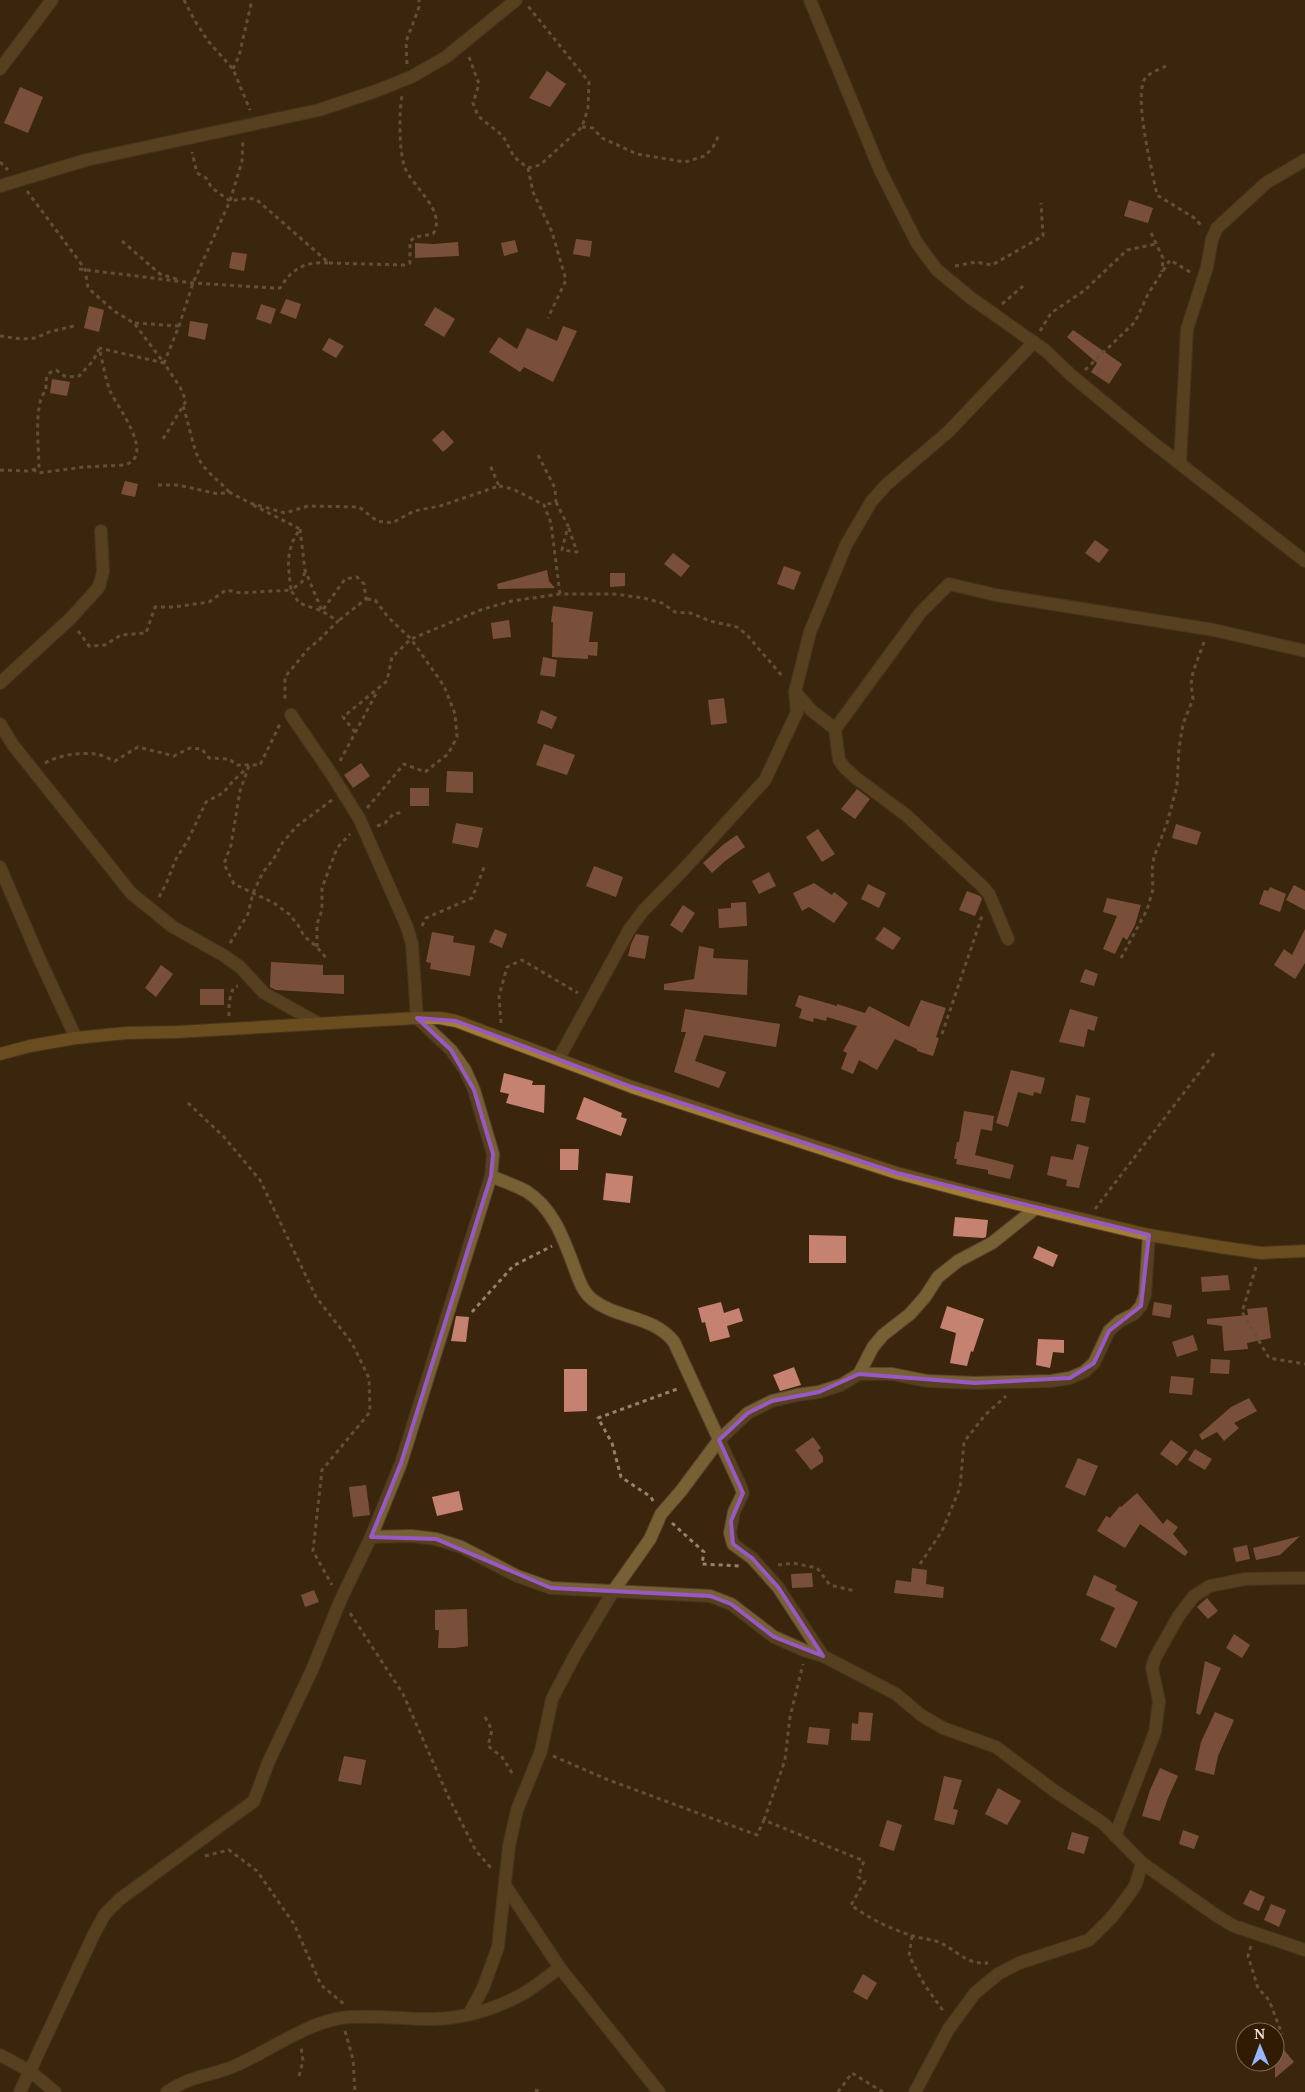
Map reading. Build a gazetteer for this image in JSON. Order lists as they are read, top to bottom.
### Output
{
  "north": "top"
}
